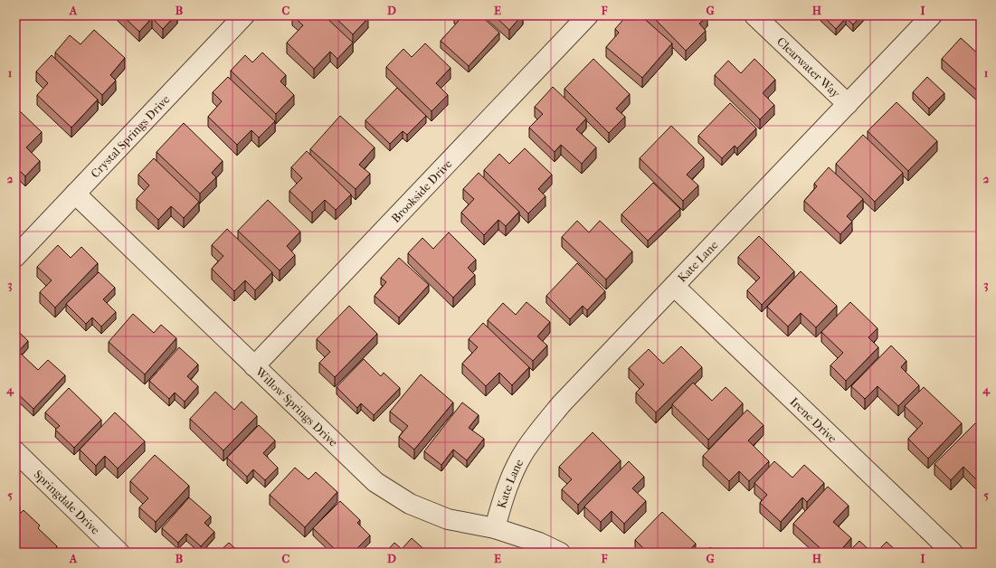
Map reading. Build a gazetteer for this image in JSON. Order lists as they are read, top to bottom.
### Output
{
  "streets": {
    "street": [
      "Clearwater Way",
      "Crystal Springs Drive",
      "Brookside Drive",
      "Kate Lane",
      "Willow Springs Drive",
      "Irene Drive",
      "Springdale Drive"
    ]
  },
  "crossings": [
    ["Clearwater Way", "Kate Lane"],
    ["Crystal Springs Drive", "Willow Springs Drive"],
    ["Brookside Drive", "Willow Springs Drive"],
    ["Kate Lane", "Willow Springs Drive"],
    ["Kate Lane", "Irene Drive"]
  ],
  "grid": {
    "columns": [
      "A",
      "B",
      "C",
      "D",
      "E",
      "F",
      "G",
      "H",
      "I"
    ],
    "rows": [
      "1",
      "2",
      "3",
      "4",
      "5"
    ]
  }
}
